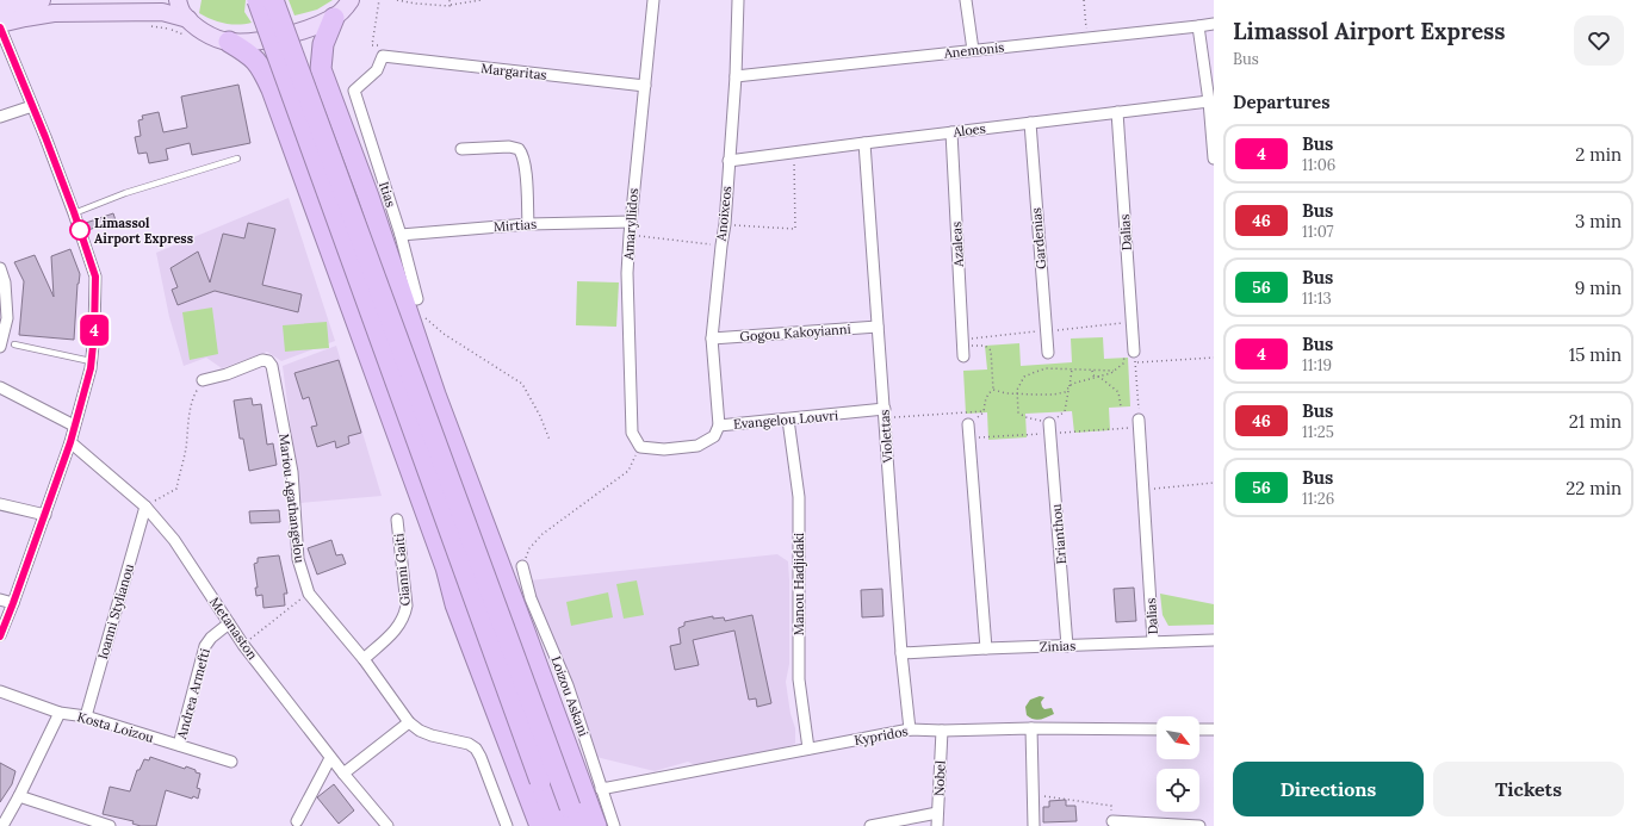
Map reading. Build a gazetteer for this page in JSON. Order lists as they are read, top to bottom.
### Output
{
  "streets": {
    "street": [
      "Anemonis",
      "Margaritas",
      "Aloes",
      "Itias",
      "Anoixeos",
      "Amaryllidos",
      "Mirtias",
      "Dalias",
      "Gardenias",
      "Azaleas",
      "Gogou Kakoyianni",
      "Evangelou Louvri",
      "Violettas",
      "Mariou Agathangelou",
      "Erianthou",
      "Gianni Gaiti",
      "Manou Hadjidaki",
      "Ioanni Stylianou",
      "Metanaston",
      "Zinias",
      "Andrea Armefti",
      "Loizou Askani",
      "Kosta Loizou",
      "Kypridos",
      "Nobel"
    ]
  },
  "crossings": [
    ["Anemonis", "Anoixeos"],
    ["Margaritas", "Itias"],
    ["Margaritas", "Amaryllidos"],
    ["Aloes", "Anoixeos"],
    ["Aloes", "Dalias"],
    ["Aloes", "Gardenias"],
    ["Aloes", "Azaleas"],
    ["Aloes", "Violettas"],
    ["Itias", "Mirtias"],
    ["Anoixeos", "Gogou Kakoyianni"],
    ["Anoixeos", "Evangelou Louvri"],
    ["Amaryllidos", "Mirtias"],
    ["Amaryllidos", "Evangelou Louvri"],
    ["Dalias", "Zinias"],
    ["Gogou Kakoyianni", "Violettas"],
    ["Evangelou Louvri", "Violettas"],
    ["Evangelou Louvri", "Manou Hadjidaki"],
    ["Violettas", "Zinias"],
    ["Violettas", "Kypridos"],
    ["Mariou Agathangelou", "Gianni Gaiti"],
    ["Erianthou", "Zinias"],
    ["Manou Hadjidaki", "Kypridos"],
    ["Ioanni Stylianou", "Metanaston"],
    ["Ioanni Stylianou", "Kosta Loizou"],
    ["Metanaston", "Andrea Armefti"],
    ["Andrea Armefti", "Kosta Loizou"],
    ["Loizou Askani", "Kypridos"],
    ["Kypridos", "Nobel"]
  ],
  "places": ["Limassol Airport Express"],
  "lines": ["bus line 4"],
  "north": "bottom right",
  "page": {
    "on_map": "4",
    "heading": [
      ["Limassol Airport Express", "Bus"],
      "Departures"
    ],
    "list": [
      {
        "mark": "4",
        "name": "Bus",
        "note": "11:06",
        "value": "2 min"
      },
      {
        "mark": "46",
        "name": "Bus",
        "note": "11:07",
        "value": "3 min"
      },
      {
        "mark": "56",
        "name": "Bus",
        "note": "11:13",
        "value": "9 min"
      },
      {
        "mark": "4",
        "name": "Bus",
        "note": "11:19",
        "value": "15 min"
      },
      {
        "mark": "46",
        "name": "Bus",
        "note": "11:25",
        "value": "21 min"
      },
      {
        "mark": "56",
        "name": "Bus",
        "note": "11:26",
        "value": "22 min"
      }
    ],
    "buttons": ["Directions", "Tickets"]
  }
}
